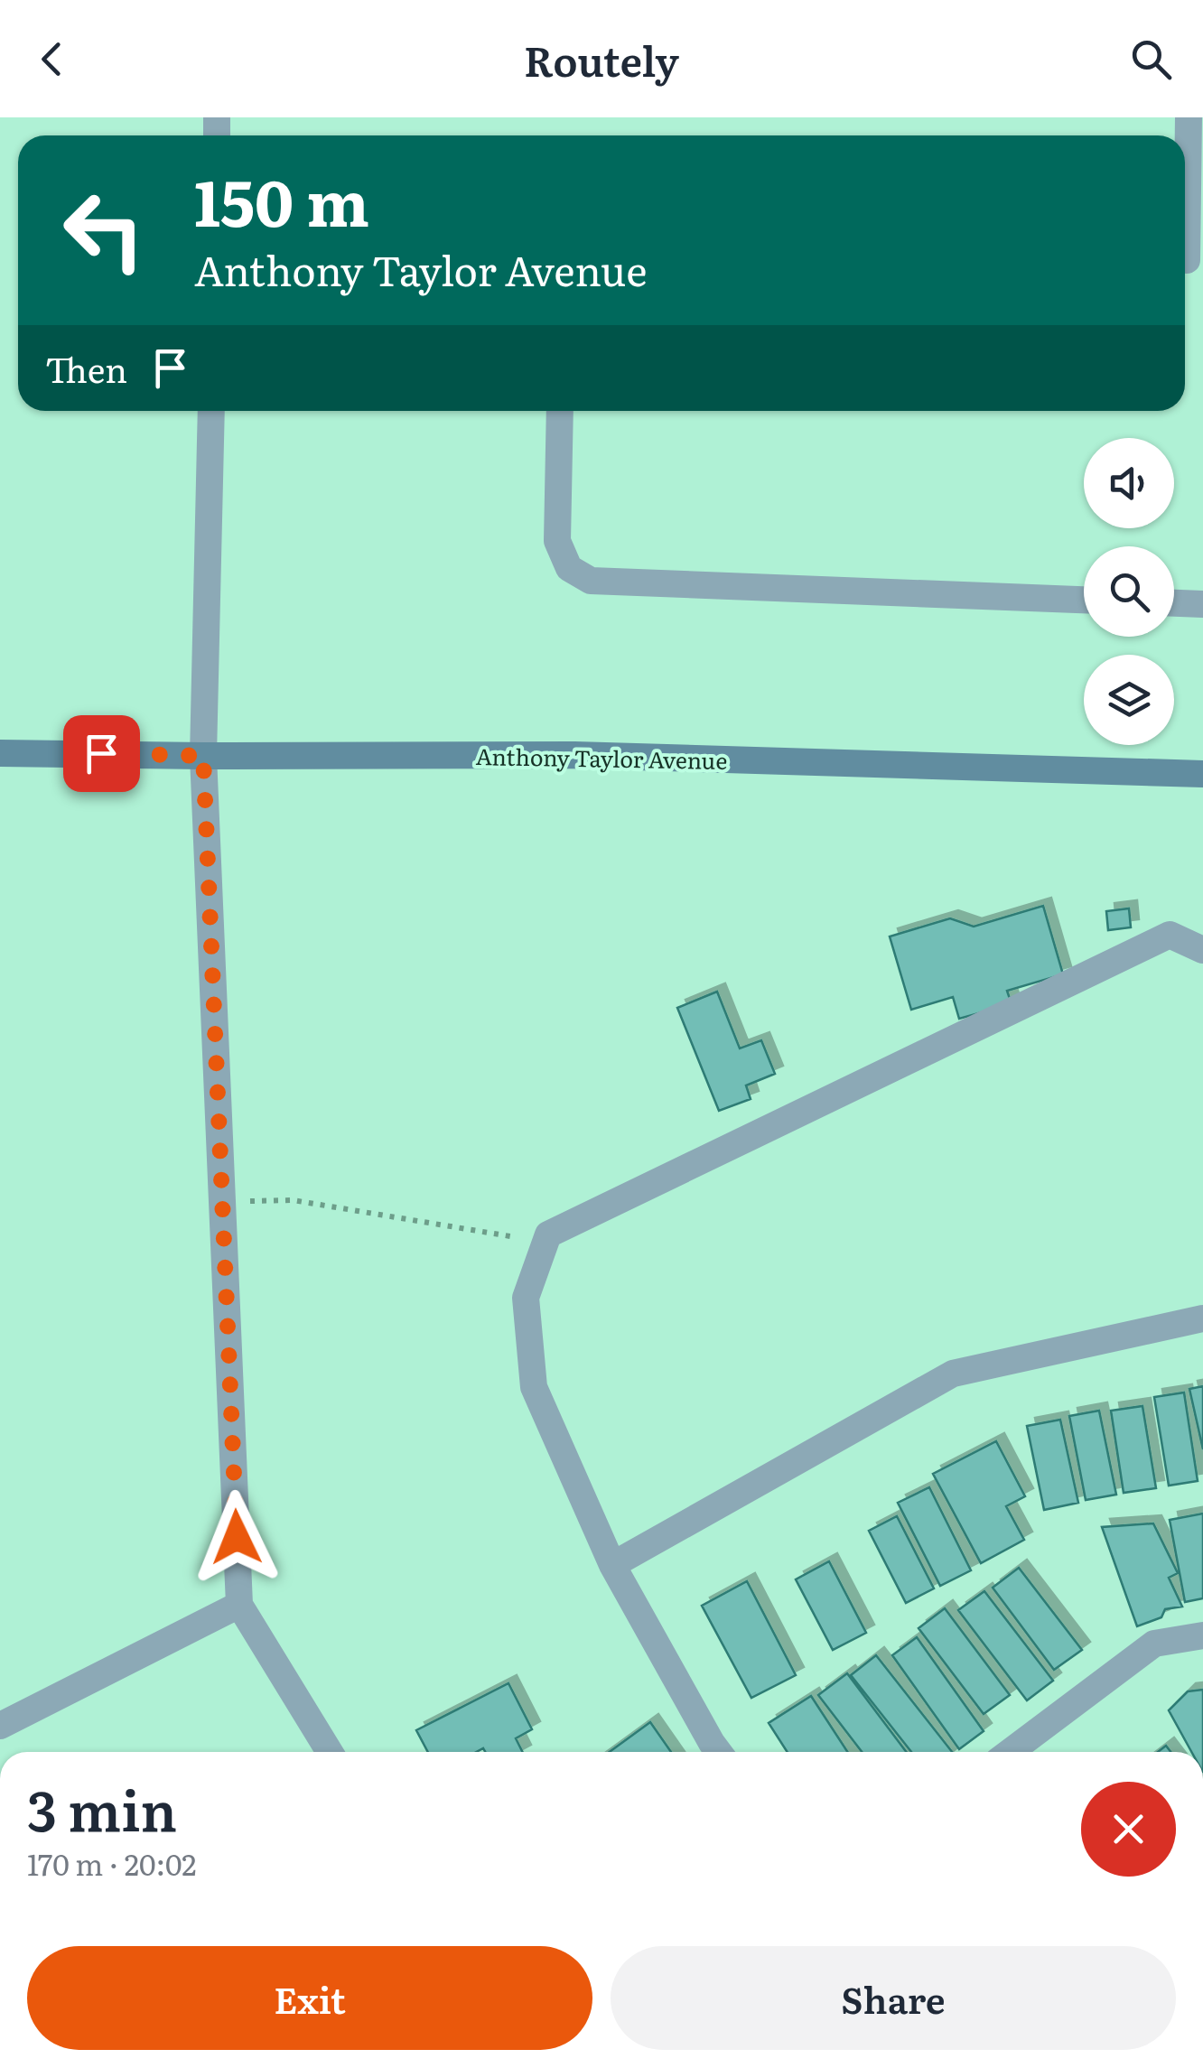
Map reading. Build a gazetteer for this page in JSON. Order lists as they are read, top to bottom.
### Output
{
  "streets": {
    "main road": ["Anthony Taylor Avenue"]
  },
  "page": {
    "header": "Routely",
    "turn": ["150 m", "Anthony Taylor Avenue"],
    "then": "Then",
    "heading": ["3 min", "170 m · 20:02"],
    "buttons": ["Exit", "Share"]
  }
}
